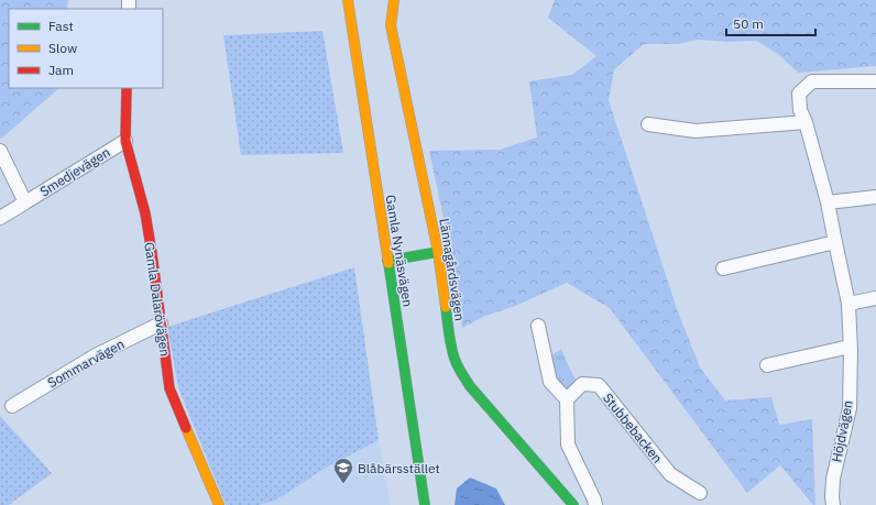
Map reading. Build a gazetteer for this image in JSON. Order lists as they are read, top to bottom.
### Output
{
  "streets": {
    "street": [
      "Smedjevägen",
      "Gamla Nynäsvägen",
      "Lännagårdsvägen",
      "Gamla Dalarövägen",
      "Sommarvägen",
      "Stubbebacken",
      "Höjdvägen"
    ]
  },
  "crossings": [
    ["Smedjevägen", "Gamla Dalarövägen"],
    ["Gamla Dalarövägen", "Sommarvägen"]
  ],
  "places": {
    "school or university": ["Blåbärsstället"]
  },
  "legend": ["Fast", "Slow", "Jam"],
  "scale_bar": "50 m"
}
